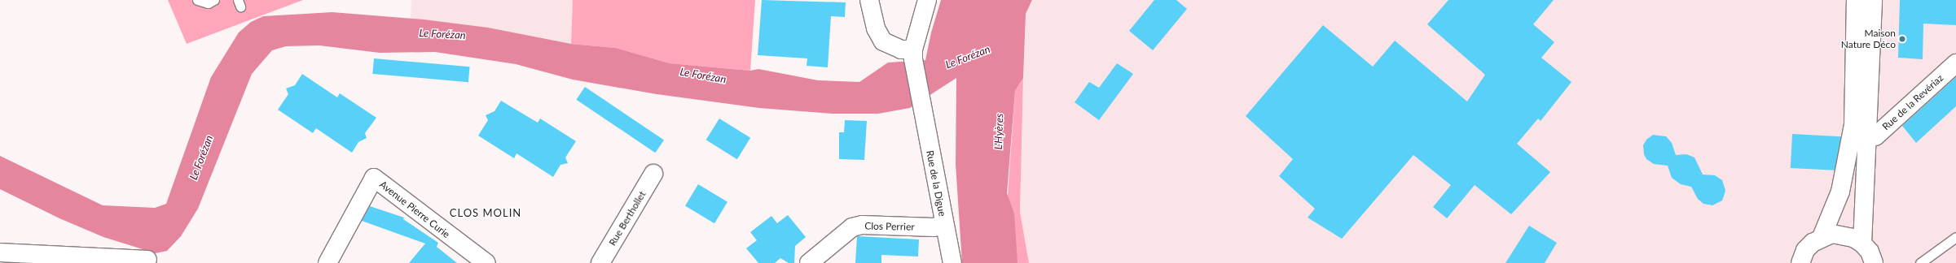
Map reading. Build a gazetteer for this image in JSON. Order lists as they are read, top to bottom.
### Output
{
  "streets": {
    "street": [
      "Rue de la Revériaz",
      "Rue de la Digue",
      "Avenue Pierre Curie",
      "Rue Berthollet",
      "Clos Perrier"
    ]
  },
  "crossings": [
    ["Rue de la Digue", "Clos Perrier"]
  ],
  "districts": ["CLOS MOLIN"],
  "water": ["Le Forézan", "L'Hyères"],
  "places": ["Maison Nature Déco"]
}
